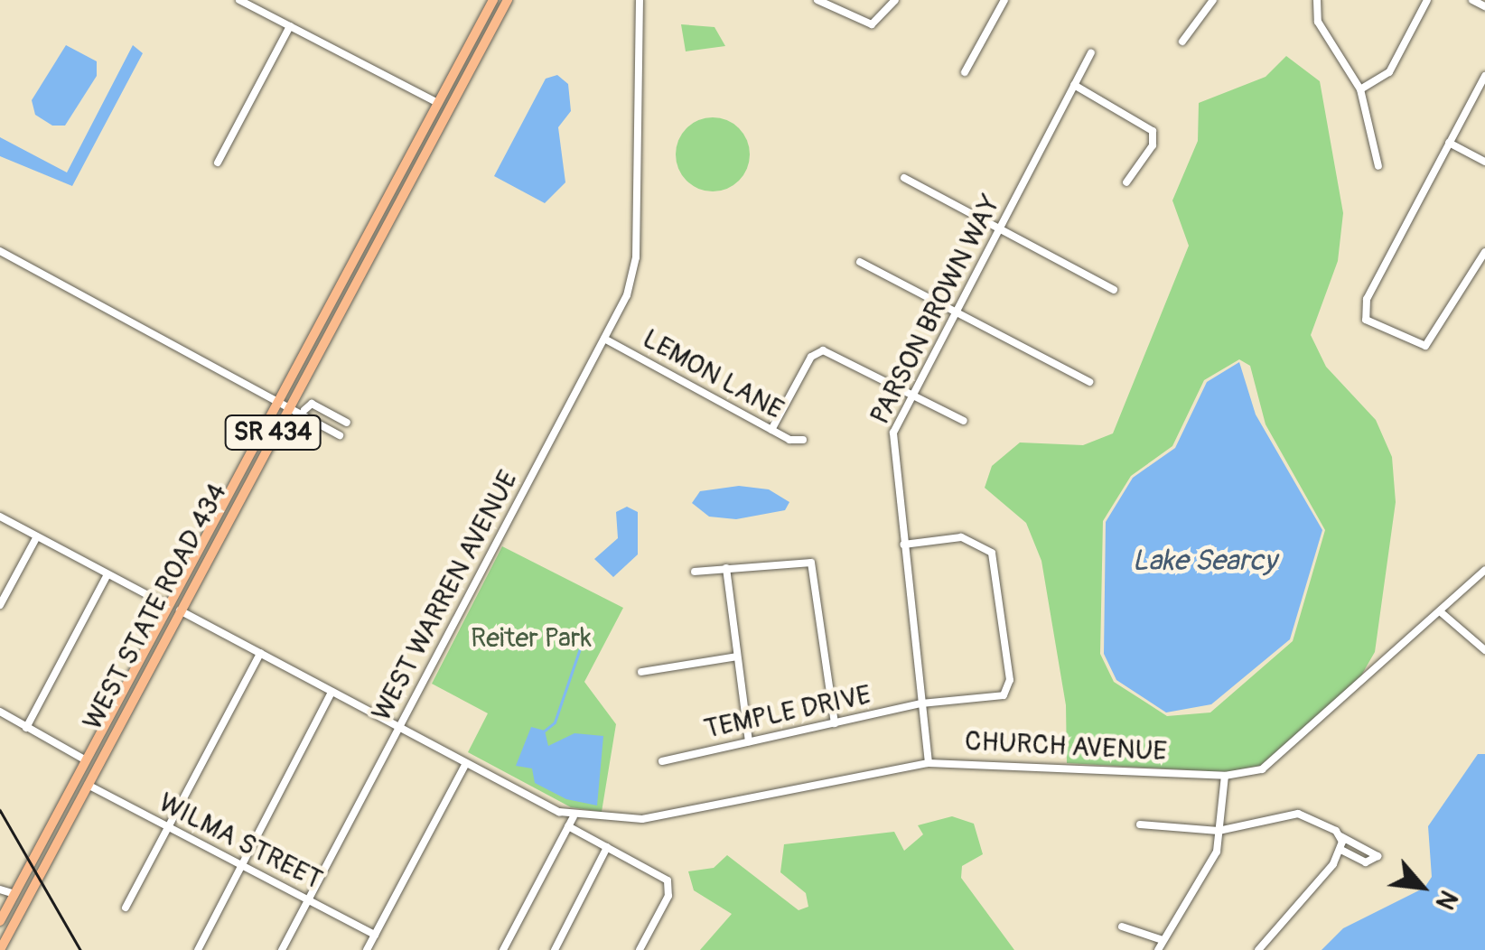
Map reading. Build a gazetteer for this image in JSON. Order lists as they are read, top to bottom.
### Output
{
  "streets": {
    "main road": ["SR 434", "WEST STATE ROAD 434"],
    "street": [
      "PARSON BROWN WAY",
      "LEMON LANE",
      "WEST WARREN AVENUE",
      "TEMPLE DRIVE",
      "CHURCH AVENUE",
      "WILMA STREET"
    ]
  },
  "crossings": [
    ["PARSON BROWN WAY", "TEMPLE DRIVE"],
    ["PARSON BROWN WAY", "CHURCH AVENUE"],
    ["LEMON LANE", "WEST WARREN AVENUE"],
    ["WEST WARREN AVENUE", "WILMA STREET"],
    ["WEST STATE ROAD 434", "WILMA STREET"]
  ],
  "water": ["Lake Searcy"],
  "parks": ["Reiter Park"],
  "north": "bottom right"
}
